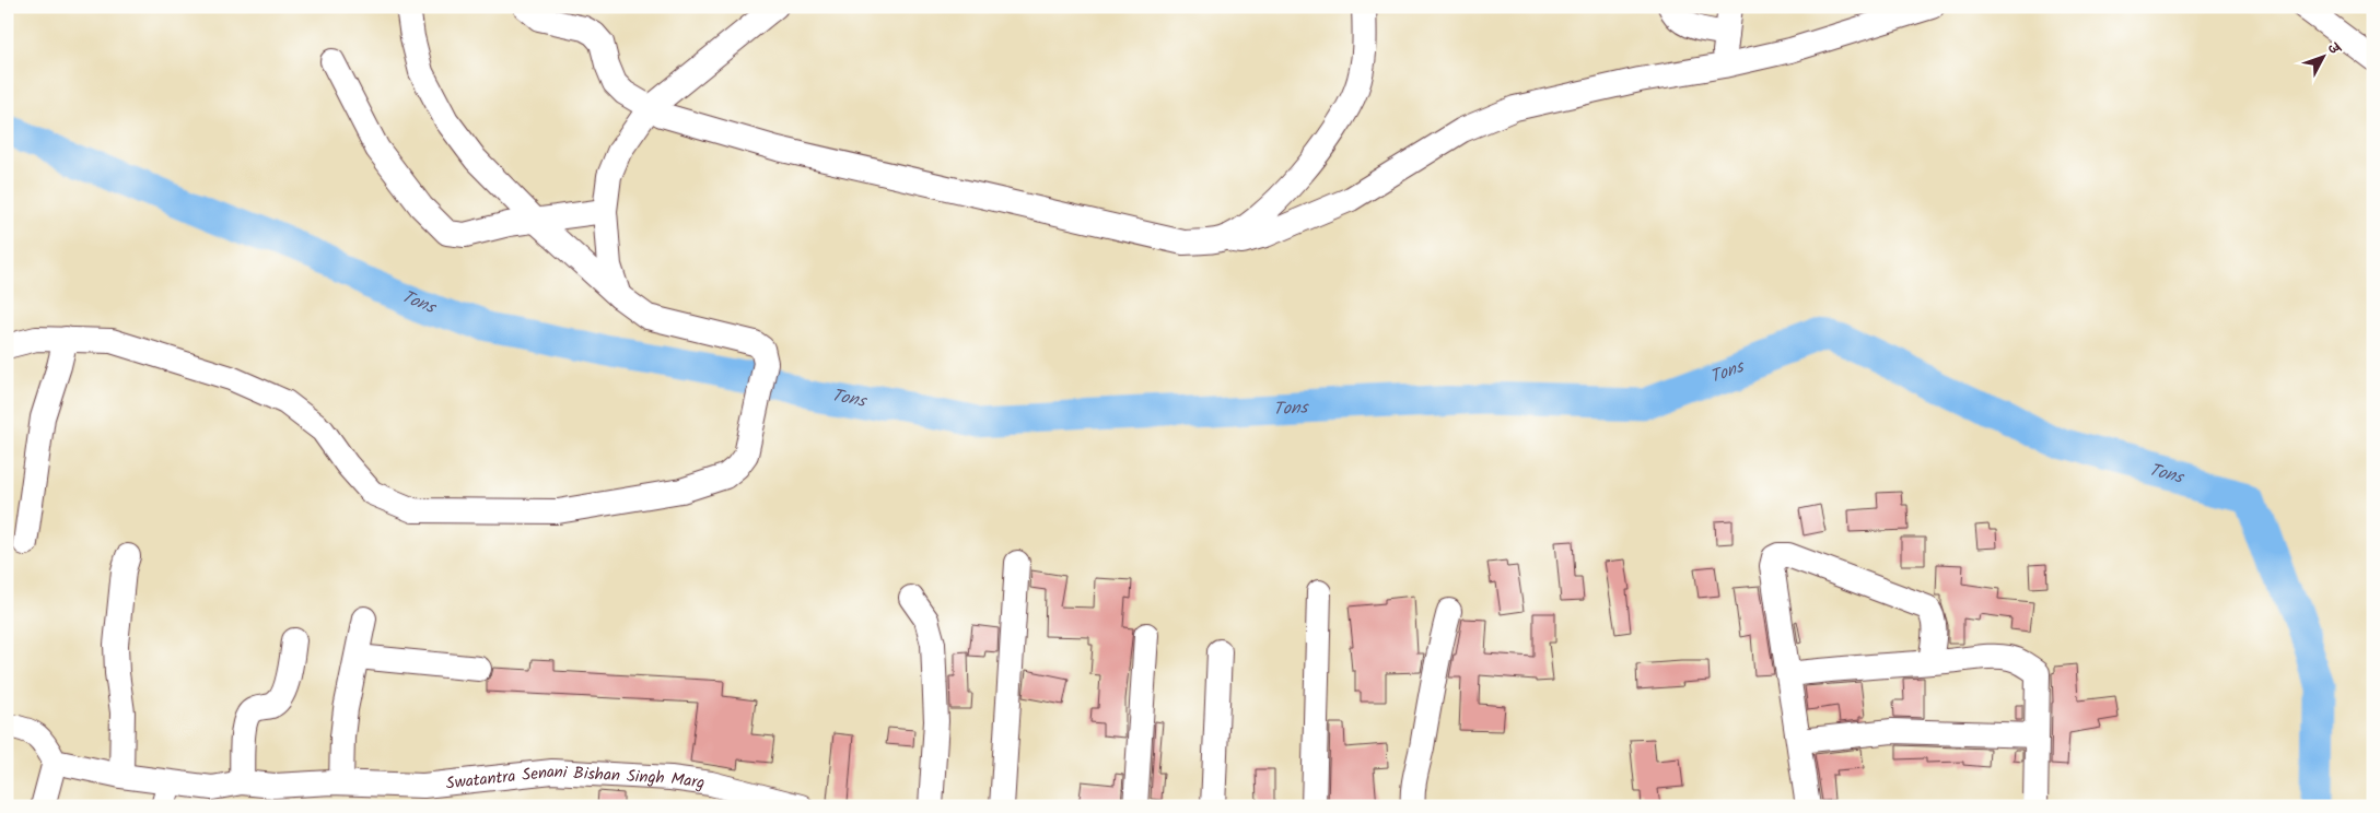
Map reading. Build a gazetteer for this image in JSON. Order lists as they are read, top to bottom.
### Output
{
  "streets": {
    "street": ["Swatantra Senani Bishan Singh Marg"]
  },
  "water": ["Tons"],
  "north": "top right"
}
